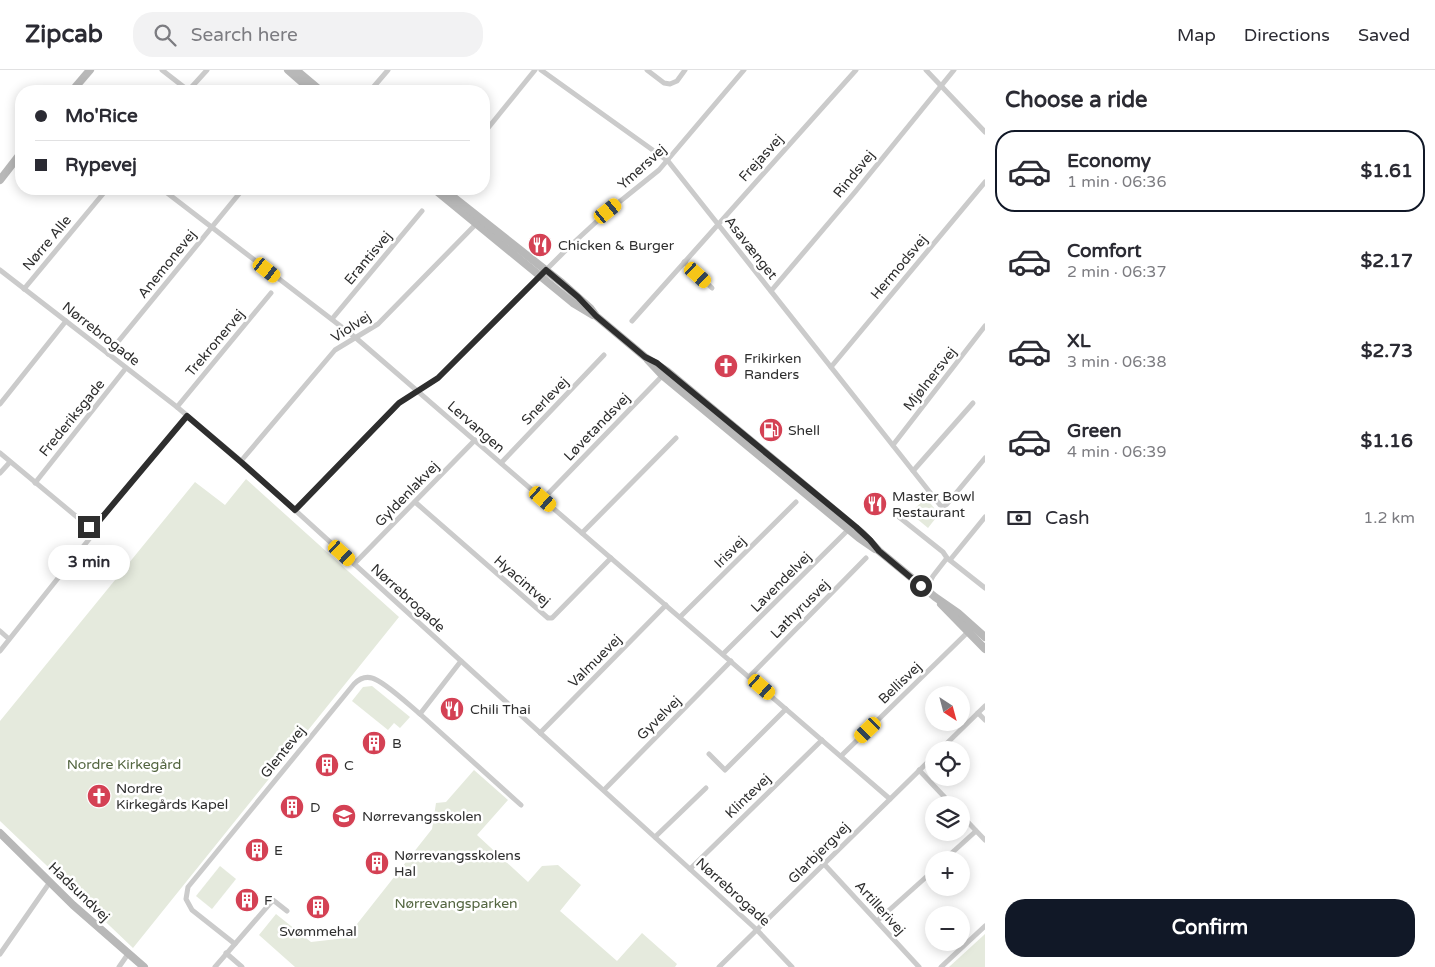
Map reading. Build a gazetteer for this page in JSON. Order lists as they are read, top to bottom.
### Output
{
  "streets": {
    "street": [
      "Frejasvej",
      "Ymersvej",
      "Rindsvej",
      "Nørre Alle",
      "Asavænget",
      "Erantisvej",
      "Anemonevej",
      "Hermodsvej",
      "Violvej",
      "Nørrebrogade",
      "Trekronervej",
      "Mjølnersvej",
      "Snerlevej",
      "Frederiksgade",
      "Lervangen",
      "Løvetandsvej",
      "Gyldenlakvej",
      "Irisvej",
      "Hyacintvej",
      "Lavendelvej",
      "Lathyrusvej",
      "Valmuevej",
      "Bellisvej",
      "Gyvelvej",
      "Glentevej",
      "Klintevej",
      "Glarbjergvej",
      "Hadsundvej",
      "Artillerivej"
    ]
  },
  "crossings": [
    ["Frejasvej", "Asavænget"],
    ["Ymersvej", "Asavænget"],
    ["Ymersvej", "Nørrebrogade"],
    ["Ymersvej", "Lervangen"],
    ["Rindsvej", "Asavænget"],
    ["Nørre Alle", "Nørrebrogade"],
    ["Asavænget", "Hermodsvej"],
    ["Asavænget", "Mjølnersvej"],
    ["Erantisvej", "Lervangen"],
    ["Anemonevej", "Nørrebrogade"],
    ["Anemonevej", "Lervangen"],
    ["Violvej", "Nørrebrogade"],
    ["Violvej", "Lervangen"],
    ["Nørrebrogade", "Trekronervej"],
    ["Nørrebrogade", "Frederiksgade"],
    ["Nørrebrogade", "Gyldenlakvej"],
    ["Nørrebrogade", "Valmuevej"],
    ["Nørrebrogade", "Gyvelvej"],
    ["Nørrebrogade", "Klintevej"],
    ["Nørrebrogade", "Glarbjergvej"],
    ["Snerlevej", "Lervangen"],
    ["Lervangen", "Løvetandsvej"],
    ["Lervangen", "Gyldenlakvej"],
    ["Lervangen", "Irisvej"],
    ["Lervangen", "Hyacintvej"],
    ["Lervangen", "Lavendelvej"],
    ["Lervangen", "Lathyrusvej"],
    ["Lervangen", "Valmuevej"],
    ["Lervangen", "Bellisvej"],
    ["Lervangen", "Gyvelvej"],
    ["Lervangen", "Klintevej"],
    ["Lervangen", "Glarbjergvej"],
    ["Gyldenlakvej", "Hyacintvej"],
    ["Glarbjergvej", "Artillerivej"]
  ],
  "parks": ["Nordre Kirkegård", "Nørrevangsparken"],
  "places": {
    "restaurant": ["Chicken & Burger", "Master Bowl Restaurant", "Chili Thai"],
    "church": ["Frikirken Randers", "Nordre Kirkegårds Kapel"],
    "fuel station": ["Shell"],
    "building": [
      "B",
      "C",
      "D",
      "E",
      "Nørrevangsskolens Hal",
      "F",
      "Svømmehal"
    ],
    "school or university": ["Nørrevangsskolen"]
  },
  "north": "bottom right",
  "page": {
    "header": "Zipcab",
    "search": "Search here",
    "nav": ["Map", "Directions", "Saved"],
    "heading": "Choose a ride",
    "banner": ["Mo'Rice", "Rypevej"],
    "list": [
      {
        "name": "Economy",
        "note": "1 min · 06:36",
        "value": "$1.61"
      },
      {
        "name": "Comfort",
        "note": "2 min · 06:37",
        "value": "$2.17"
      },
      {
        "name": "XL",
        "note": "3 min · 06:38",
        "value": "$2.73"
      },
      {
        "name": "Green",
        "note": "4 min · 06:39",
        "value": "$1.16"
      }
    ],
    "pay": ["Cash", "1.2 km"],
    "bubble": "3 min",
    "map_buttons": ["+", "−"],
    "buttons": "Confirm"
  }
}
